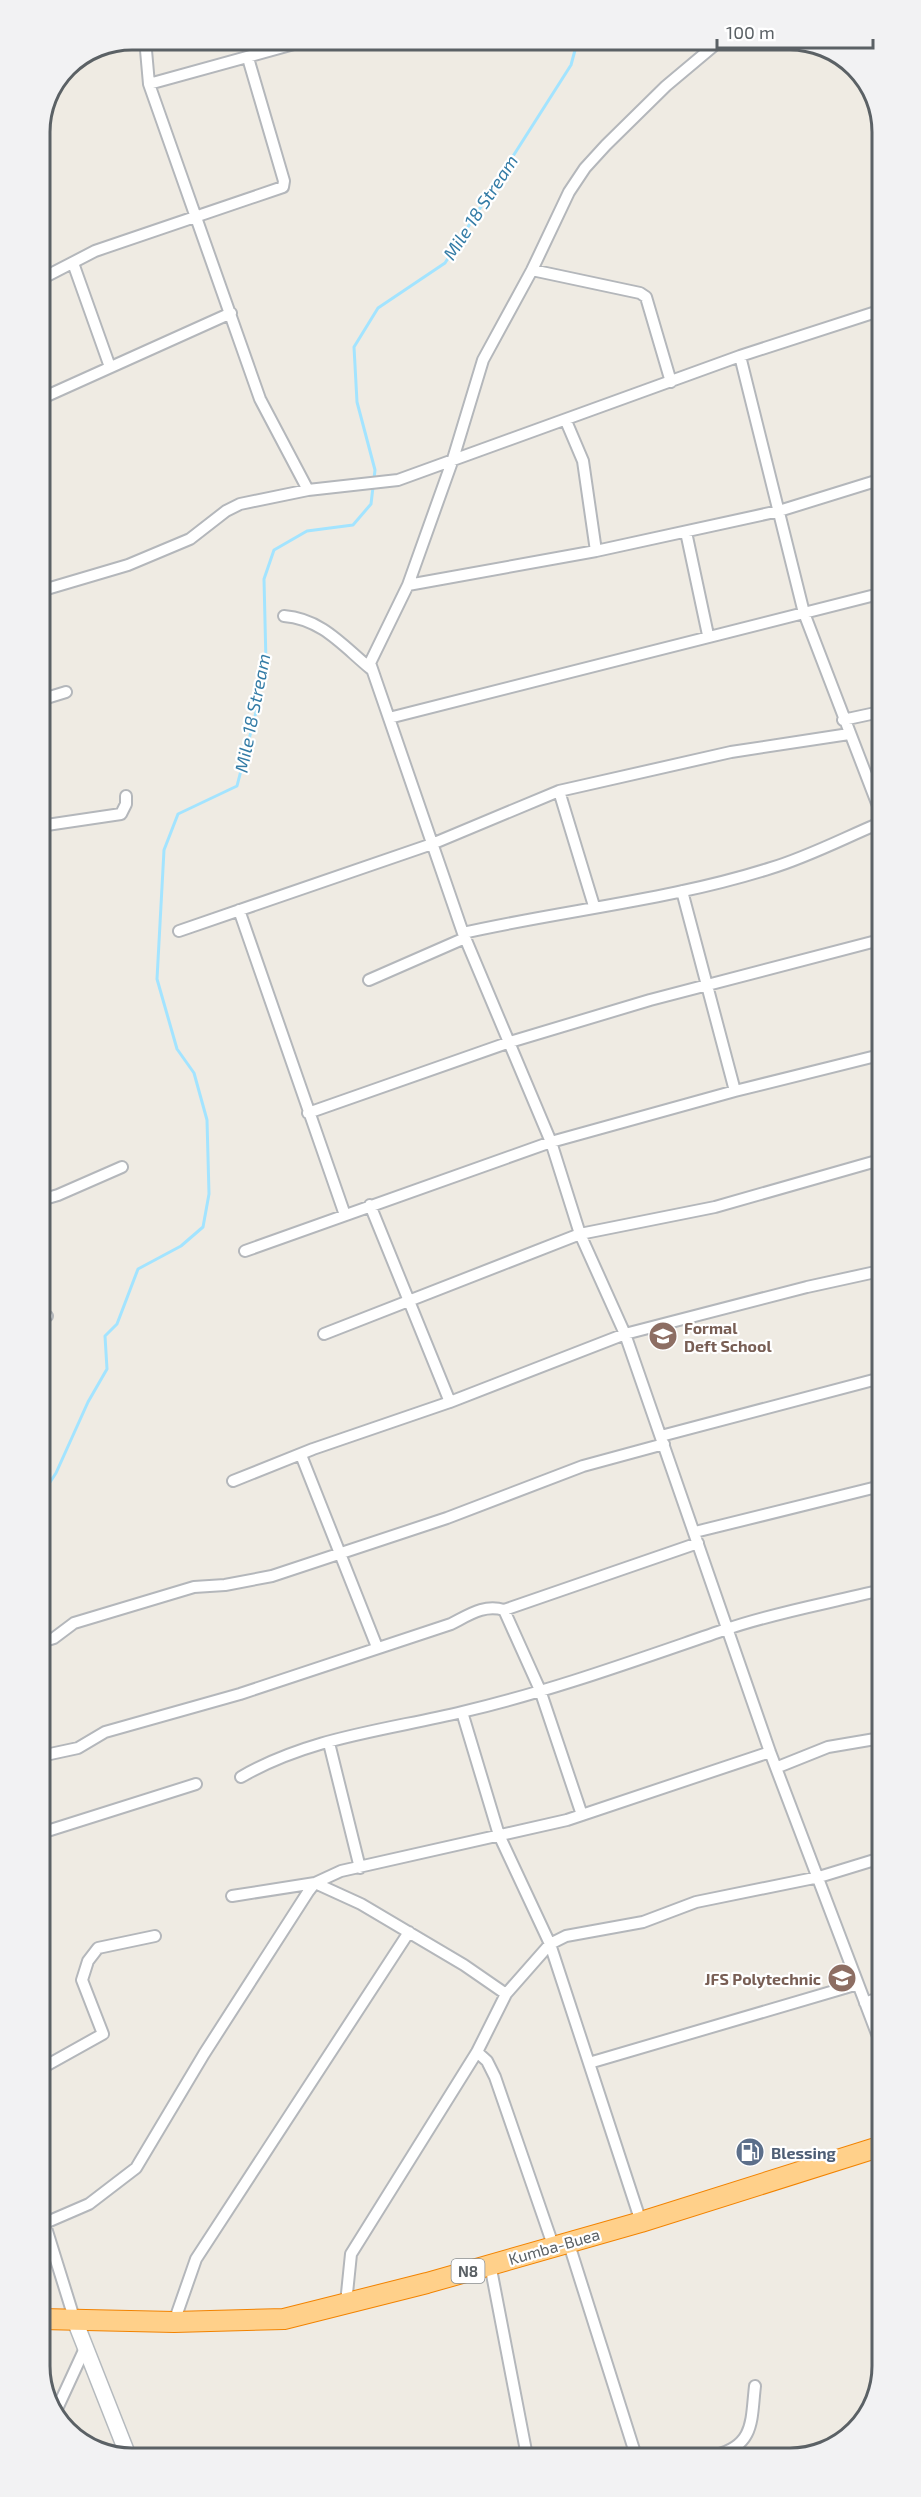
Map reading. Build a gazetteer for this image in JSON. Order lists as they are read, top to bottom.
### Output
{
  "streets": {
    "highway": ["Kumba-Buea", "N8"]
  },
  "water": ["Mile 18 Stream"],
  "places": {
    "school or university": ["Formal Deft School", "JFS Polytechnic"],
    "fuel station": ["Blessing"]
  },
  "scale_bar": "100 m"
}
